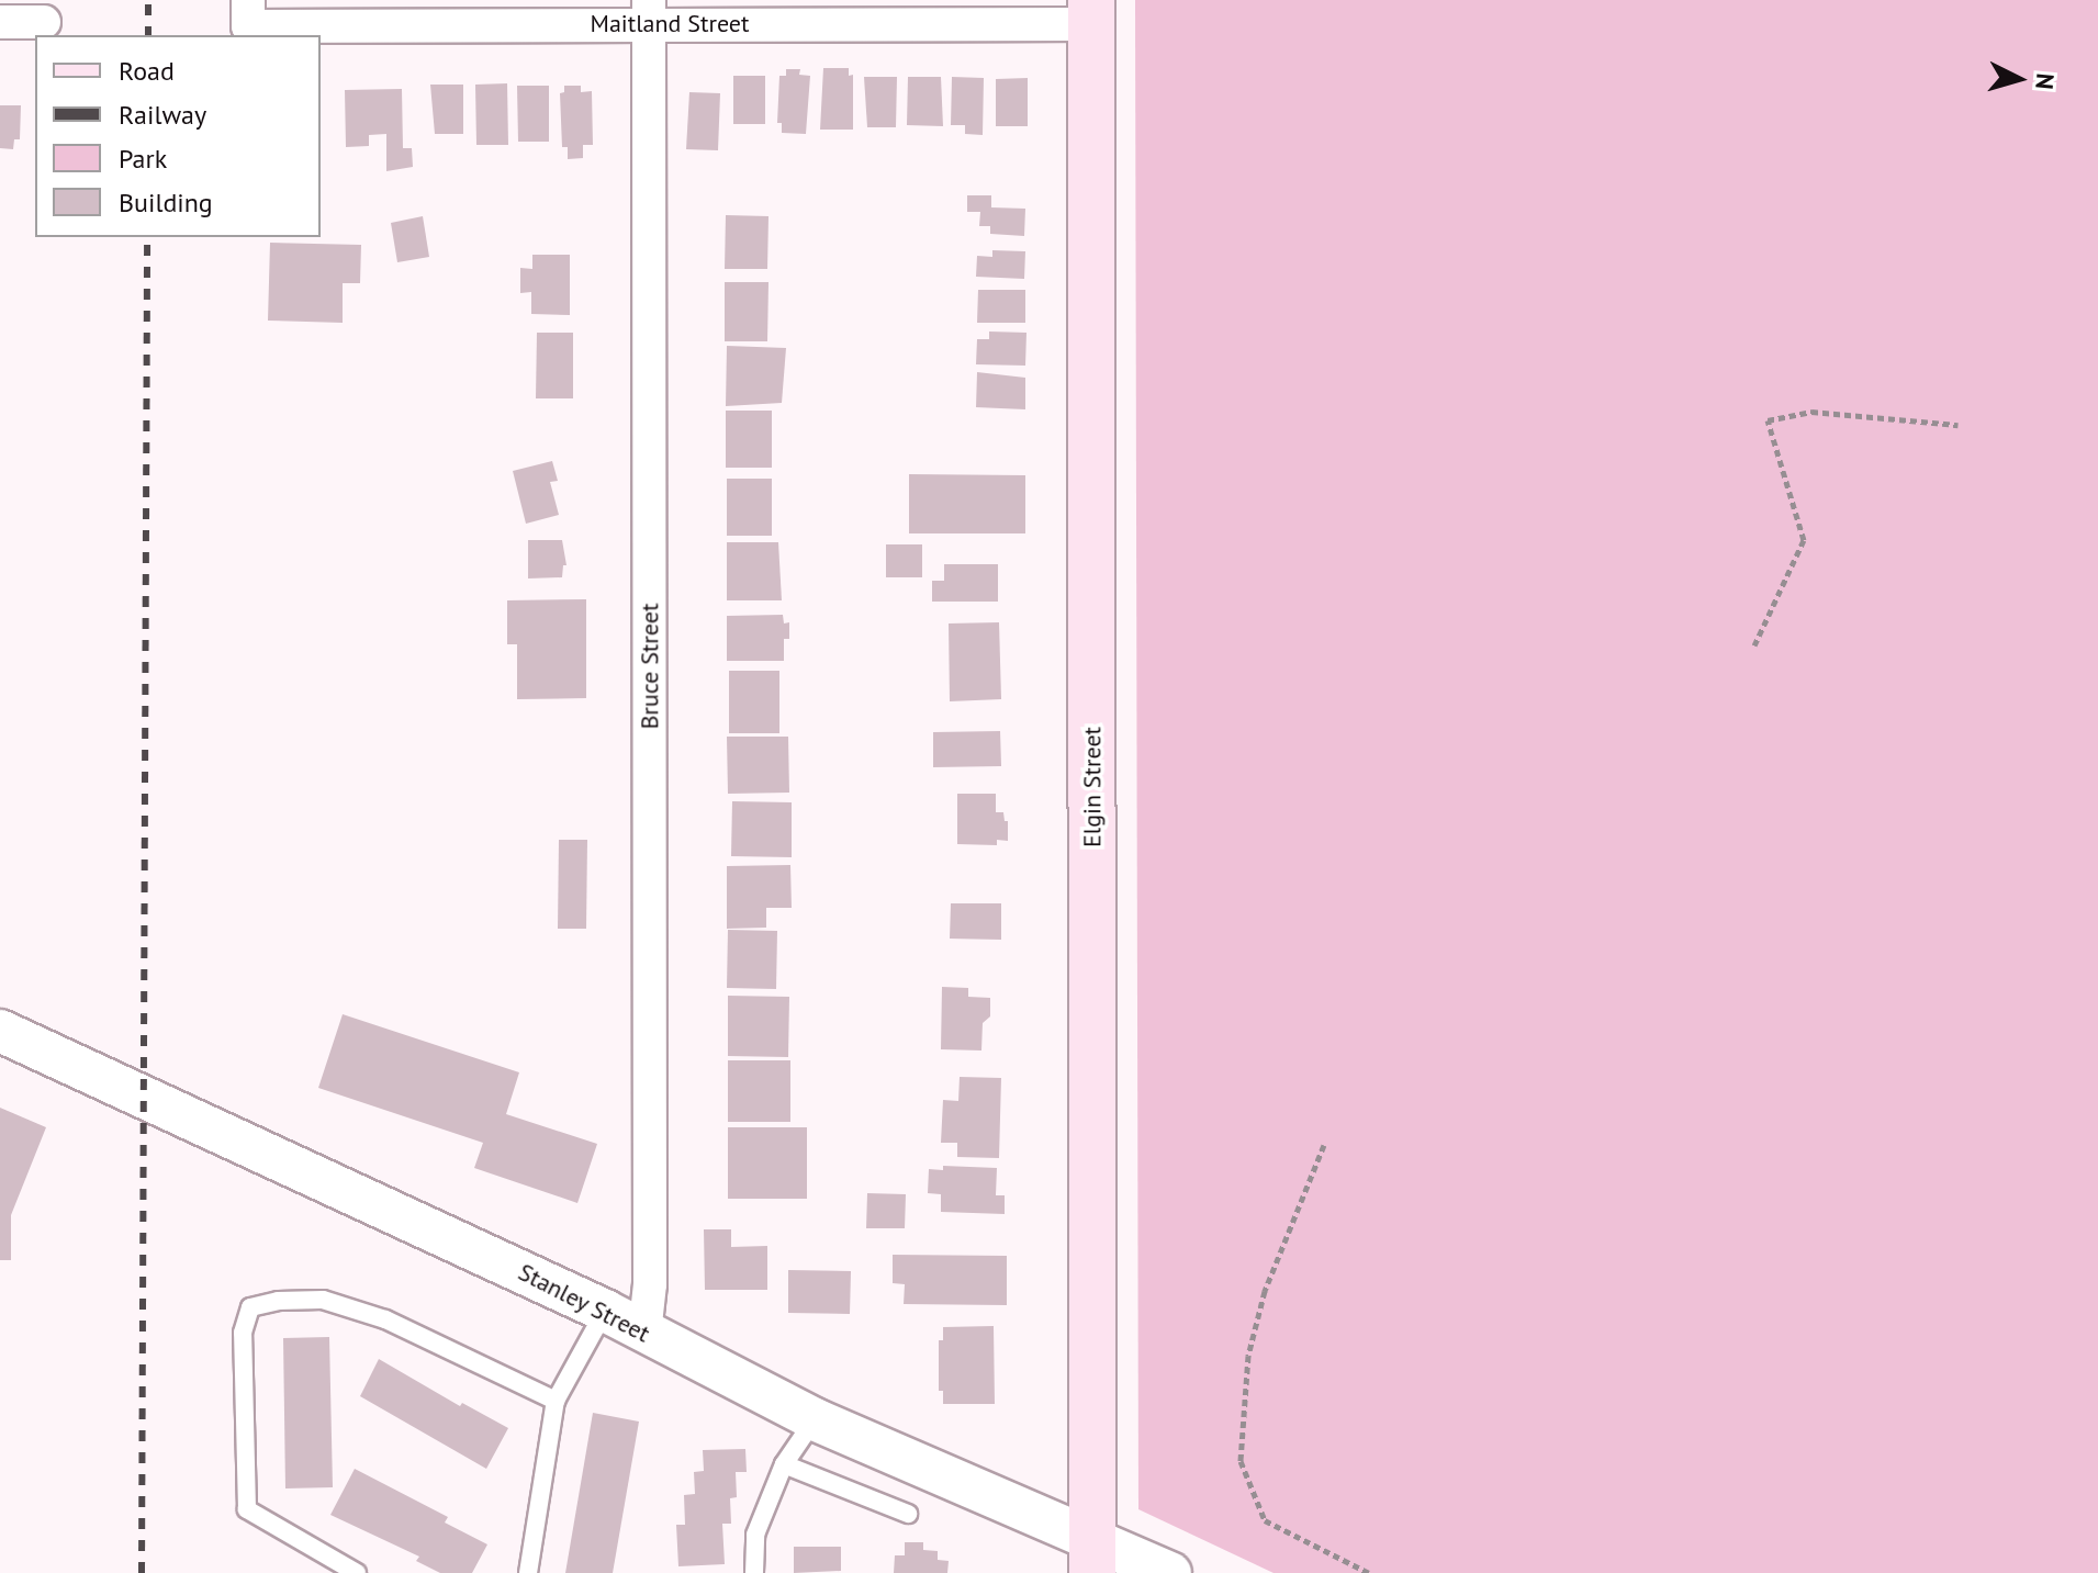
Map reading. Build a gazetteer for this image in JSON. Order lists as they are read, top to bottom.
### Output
{
  "streets": {
    "main road": ["Elgin Street"],
    "street": ["Maitland Street", "Bruce Street", "Stanley Street"]
  },
  "crossings": [
    ["Maitland Street", "Bruce Street"],
    ["Maitland Street", "Elgin Street"],
    ["Bruce Street", "Stanley Street"],
    ["Elgin Street", "Stanley Street"]
  ],
  "legend": [
    "Road",
    "Railway",
    "Park",
    "Building"
  ],
  "north": "right"
}
